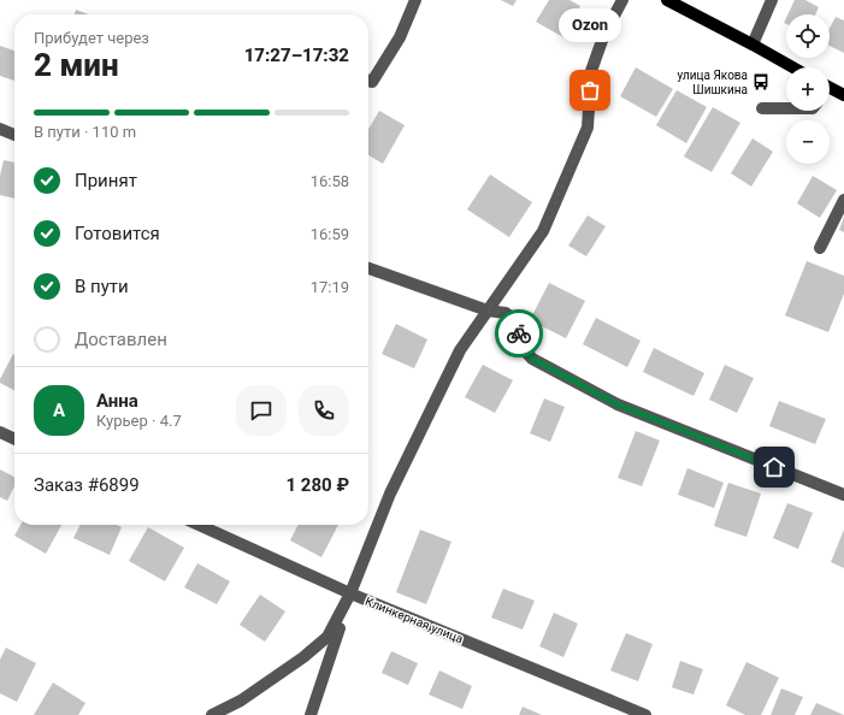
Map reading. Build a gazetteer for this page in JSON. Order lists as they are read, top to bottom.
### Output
{
  "streets": {
    "street": ["Клинкерная улица"]
  },
  "places": {
    "bus stop": ["улица Якова Шишкина"],
    "other": ["Ozon"]
  },
  "page": {
    "bubble": "Ozon",
    "map_buttons": ["+", "−"],
    "heading": ["2 мин", "Прибудет через", "17:27–17:32"],
    "panel": [
      "Анна",
      "Курьер · 4.7",
      "Заказ #6899",
      "1 280 ₽"
    ],
    "bar": "В пути · 110 m",
    "list": [
      ["Принят", "16:58"],
      ["Готовится", "16:59"],
      ["В пути", "17:19"],
      "Доставлен"
    ],
    "round": "А"
  }
}
